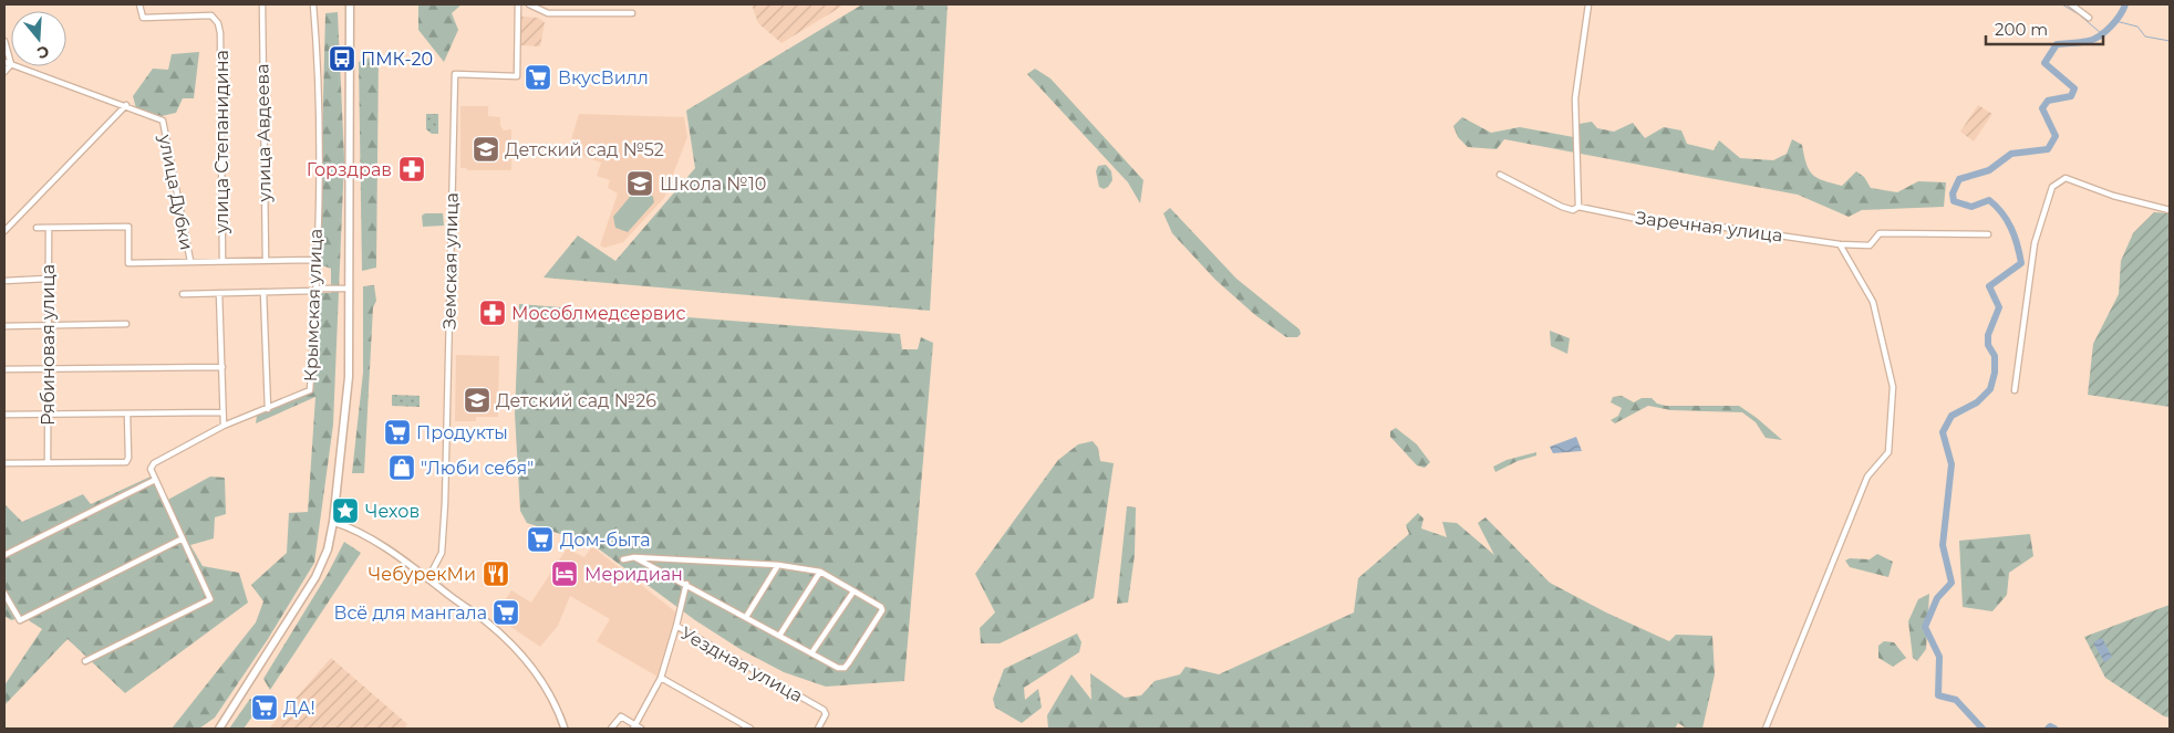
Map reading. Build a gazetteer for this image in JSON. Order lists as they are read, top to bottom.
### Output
{
  "streets": {
    "street": [
      "улица Авдеева",
      "улица Степанидина",
      "улица Дубки",
      "Заречная улица",
      "Земская улица",
      "Крымская улица",
      "Рябиновая улица",
      "Уездная улица"
    ]
  },
  "places": {
    "bus stop": ["ПМК-20"],
    "supermarket": [
      "ВкусВилл",
      "Продукты",
      "Дом-быта",
      "Всё для мангала",
      "ДА!"
    ],
    "school or university": ["Детский сад №52", "Школа №10", "Детский сад №26"],
    "pharmacy": ["Горздрав", "Мособлмедсервис"],
    "shop": ["\"Люби себя\""],
    "place": ["Чехов"],
    "restaurant": ["ЧебурекМи"],
    "hotel": ["Меридиан"]
  },
  "scale_bar": "200 m",
  "north": "bottom"
}
